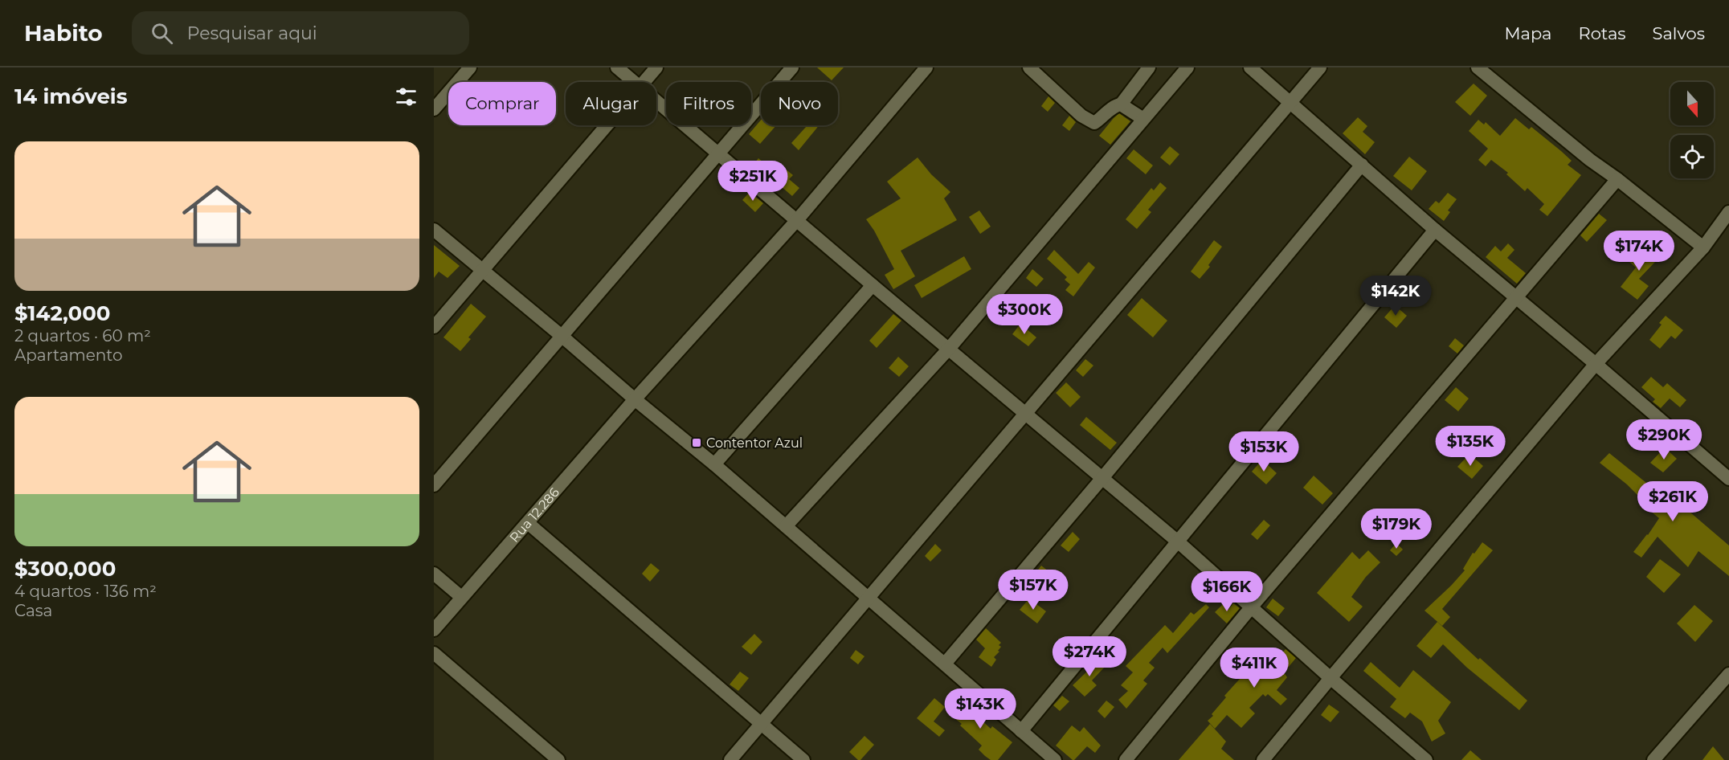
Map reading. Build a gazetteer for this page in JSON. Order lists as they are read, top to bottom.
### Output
{
  "streets": {
    "street": ["Rua 12.286"]
  },
  "places": {
    "transit": ["Contentor Azul"]
  },
  "north": "bottom",
  "page": {
    "header": "Habito",
    "search": "Pesquisar aqui",
    "nav": ["Mapa", "Rotas", "Salvos"],
    "heading": "14 imóveis",
    "chip": [
      "Comprar",
      "Alugar",
      "Filtros",
      "Novo"
    ],
    "list": [
      {
        "name": "$142,000",
        "note": "2 quartos · 60 m² · Apartamento"
      },
      {
        "name": "$300,000",
        "note": "4 quartos · 136 m² · Casa"
      }
    ],
    "price": [
      "$251K",
      "$174K",
      "$142K",
      "$300K",
      "$290K",
      "$135K",
      "$153K",
      "$261K",
      "$179K",
      "$157K",
      "$166K",
      "$274K",
      "$411K",
      "$143K"
    ]
  }
}
